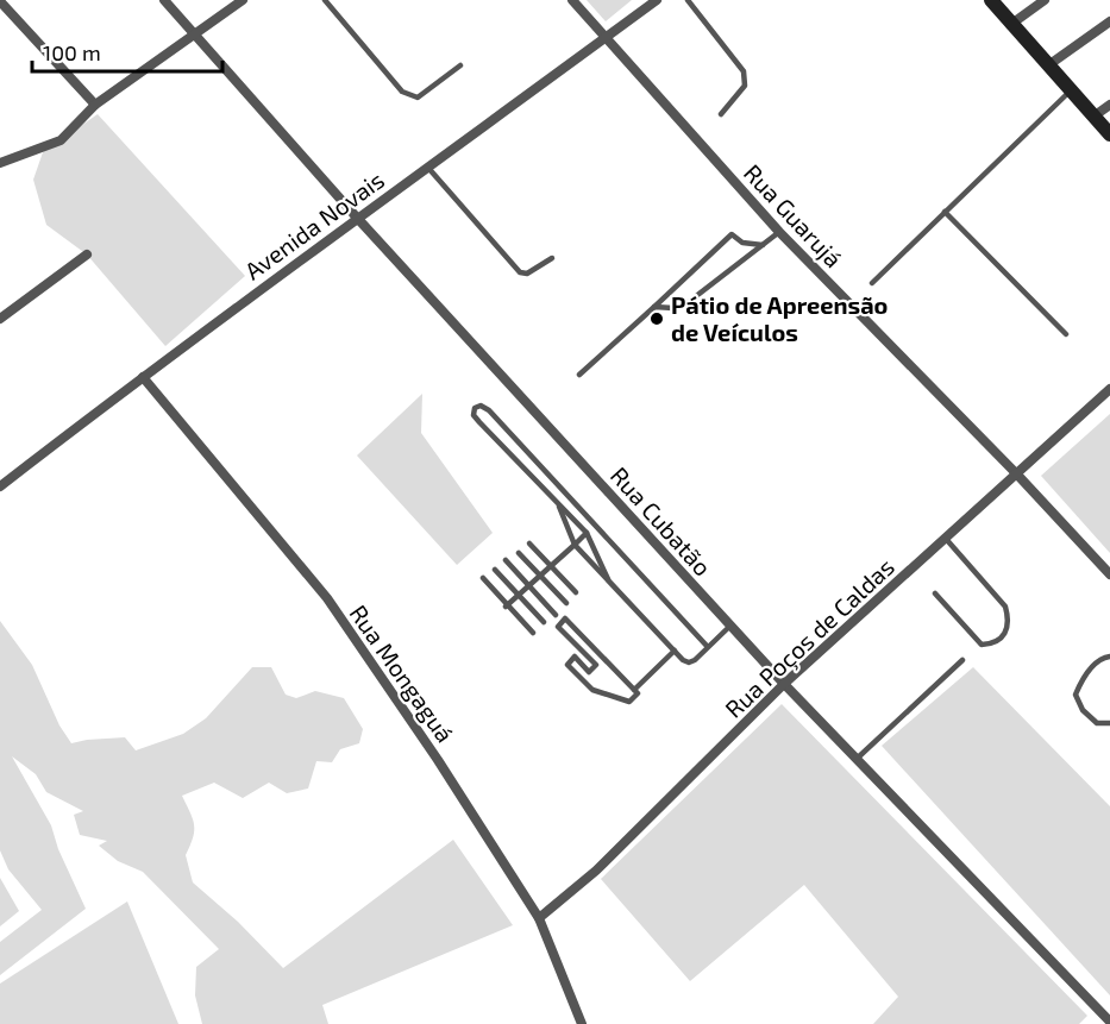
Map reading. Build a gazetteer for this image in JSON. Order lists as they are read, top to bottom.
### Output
{
  "streets": {
    "street": [
      "Rua Guarujá",
      "Avenida Novais",
      "Rua Cubatão",
      "Rua Poços de Caldas",
      "Rua Mongaguá"
    ]
  },
  "crossings": [
    ["Rua Guarujá", "Avenida Novais"],
    ["Rua Guarujá", "Rua Poços de Caldas"],
    ["Avenida Novais", "Rua Cubatão"],
    ["Avenida Novais", "Rua Mongaguá"],
    ["Rua Cubatão", "Rua Poços de Caldas"],
    ["Rua Poços de Caldas", "Rua Mongaguá"]
  ],
  "places": ["Pátio de Apreensão de Veículos"],
  "scale_bar": "100 m"
}
